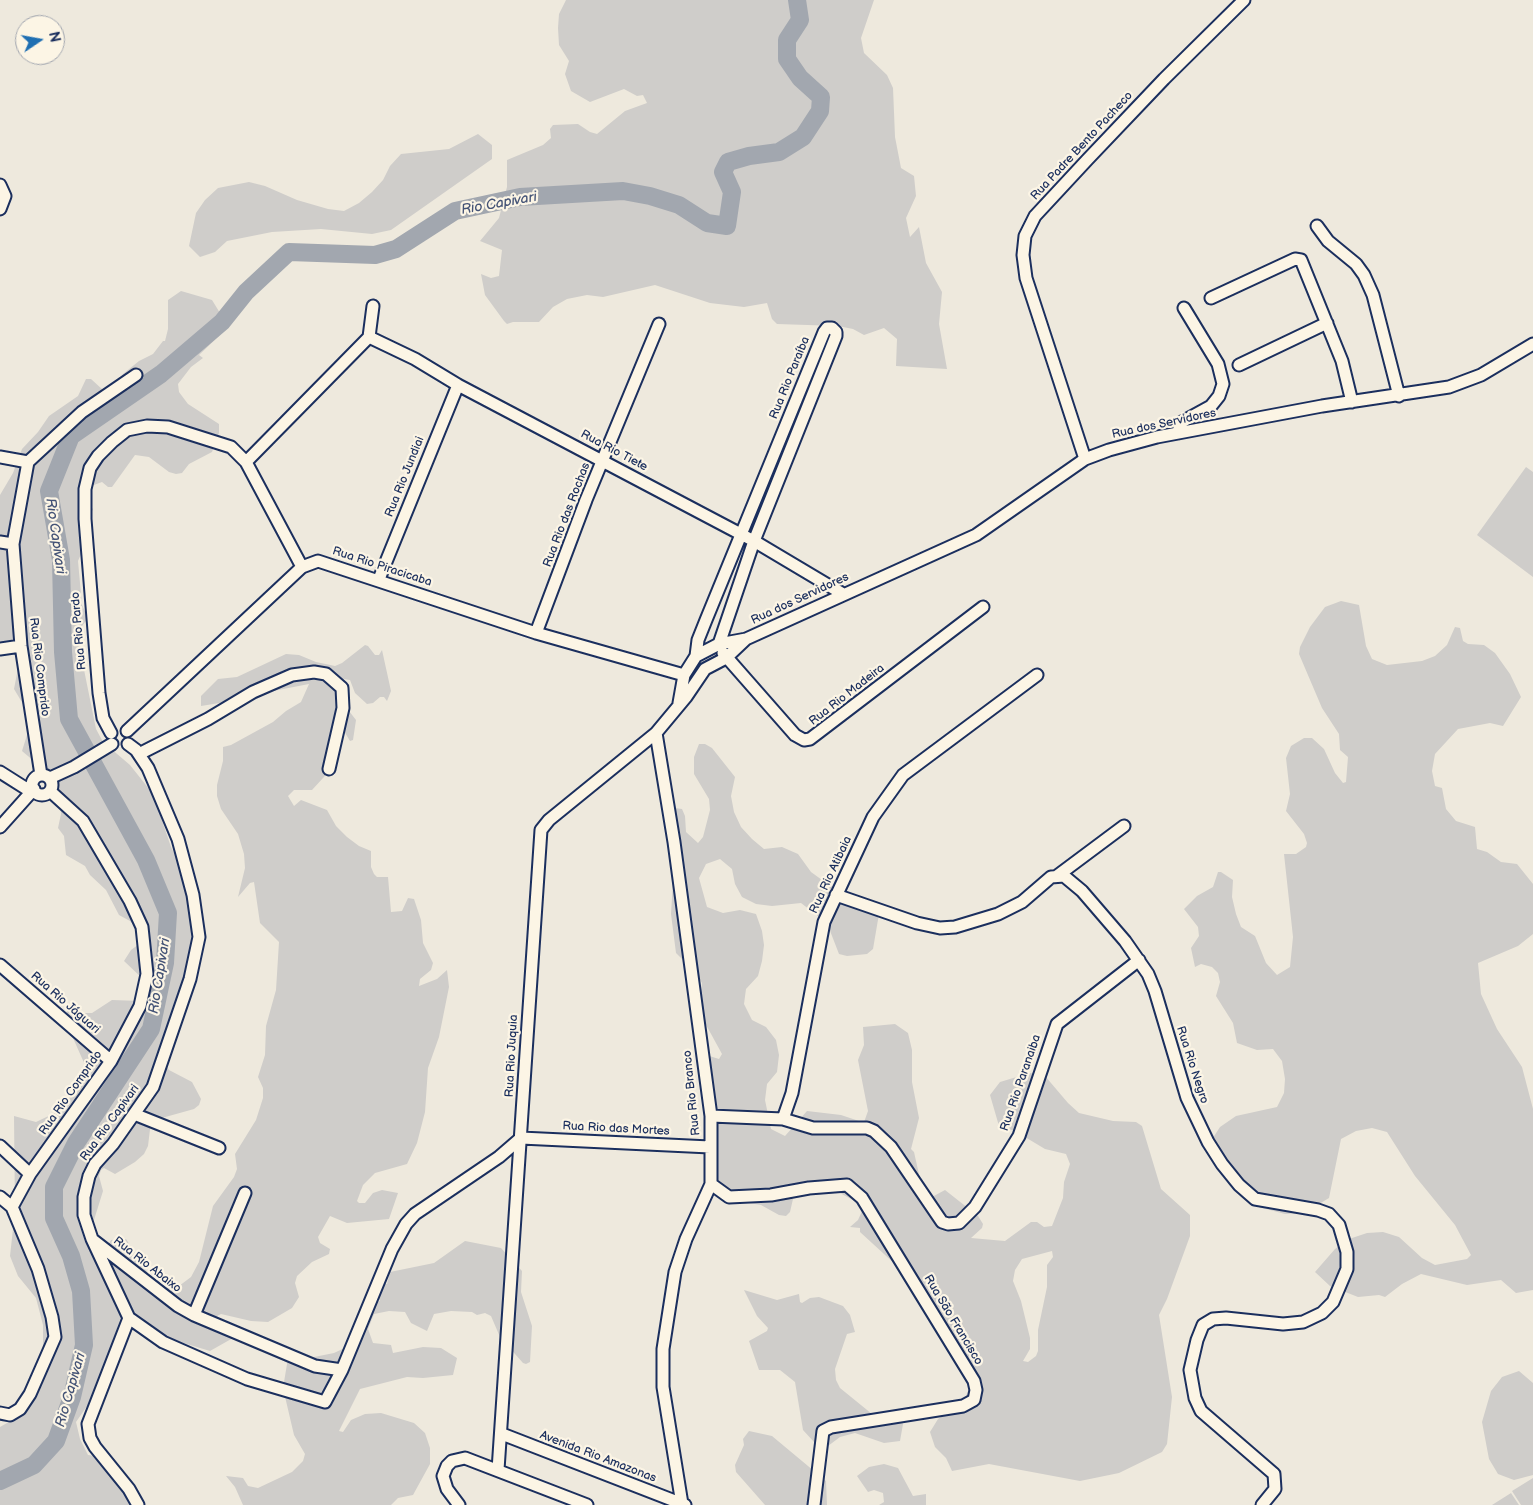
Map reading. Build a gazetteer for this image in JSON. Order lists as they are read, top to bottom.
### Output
{
  "streets": {
    "street": [
      "Rua Padre Bento Pacheco",
      "Rua Rio Paraíba",
      "Rua dos Servidores",
      "Rua Rio Tiete",
      "Rua Rio Jundiai",
      "Rua Rio das Rochas",
      "Rua Rio Piracicaba",
      "Rua Rio Pardo",
      "Rua Rio Comprido",
      "Rua Rio Madeira",
      "Rua Rio Atibaia",
      "Rua Rio Jáguari",
      "Rua Rio Juquia",
      "Rua Rio Negro",
      "Rua Rio Paranaiba",
      "Rua Rio Branco",
      "Rua Rio Capivari",
      "Rua Rio das Mortes",
      "Rua Rio Abaixo",
      "Rua São Francisco",
      "Avenida Rio Amazonas"
    ]
  },
  "crossings": [
    ["Rua Padre Bento Pacheco", "Rua dos Servidores"],
    ["Rua Rio Paraíba", "Rua dos Servidores"],
    ["Rua Rio Paraíba", "Rua Rio Tiete"],
    ["Rua Rio Paraíba", "Rua Rio Piracicaba"],
    ["Rua Rio Paraíba", "Rua Rio Madeira"],
    ["Rua Rio Paraíba", "Rua Rio Juquia"],
    ["Rua dos Servidores", "Rua Rio Tiete"],
    ["Rua dos Servidores", "Rua Rio Madeira"],
    ["Rua dos Servidores", "Rua Rio Juquia"],
    ["Rua Rio Tiete", "Rua Rio Jundiai"],
    ["Rua Rio Tiete", "Rua Rio das Rochas"],
    ["Rua Rio Jundiai", "Rua Rio Piracicaba"],
    ["Rua Rio das Rochas", "Rua Rio Piracicaba"],
    ["Rua Rio Piracicaba", "Rua Rio Pardo"],
    ["Rua Rio Piracicaba", "Rua Rio Juquia"],
    ["Rua Rio Pardo", "Rua Rio Capivari"],
    ["Rua Rio Comprido", "Rua Rio Jáguari"],
    ["Rua Rio Atibaia", "Rua Rio Paranaiba"],
    ["Rua Rio Juquia", "Rua Rio Branco"],
    ["Rua Rio Juquia", "Rua Rio das Mortes"],
    ["Rua Rio Juquia", "Avenida Rio Amazonas"],
    ["Rua Rio Negro", "Rua Rio Paranaiba"],
    ["Rua Rio Branco", "Rua Rio das Mortes"],
    ["Rua Rio Branco", "Rua São Francisco"],
    ["Rua Rio Branco", "Avenida Rio Amazonas"],
    ["Rua Rio Capivari", "Rua Rio Abaixo"]
  ],
  "water": ["Rio Capivari"],
  "north": "right"
}
